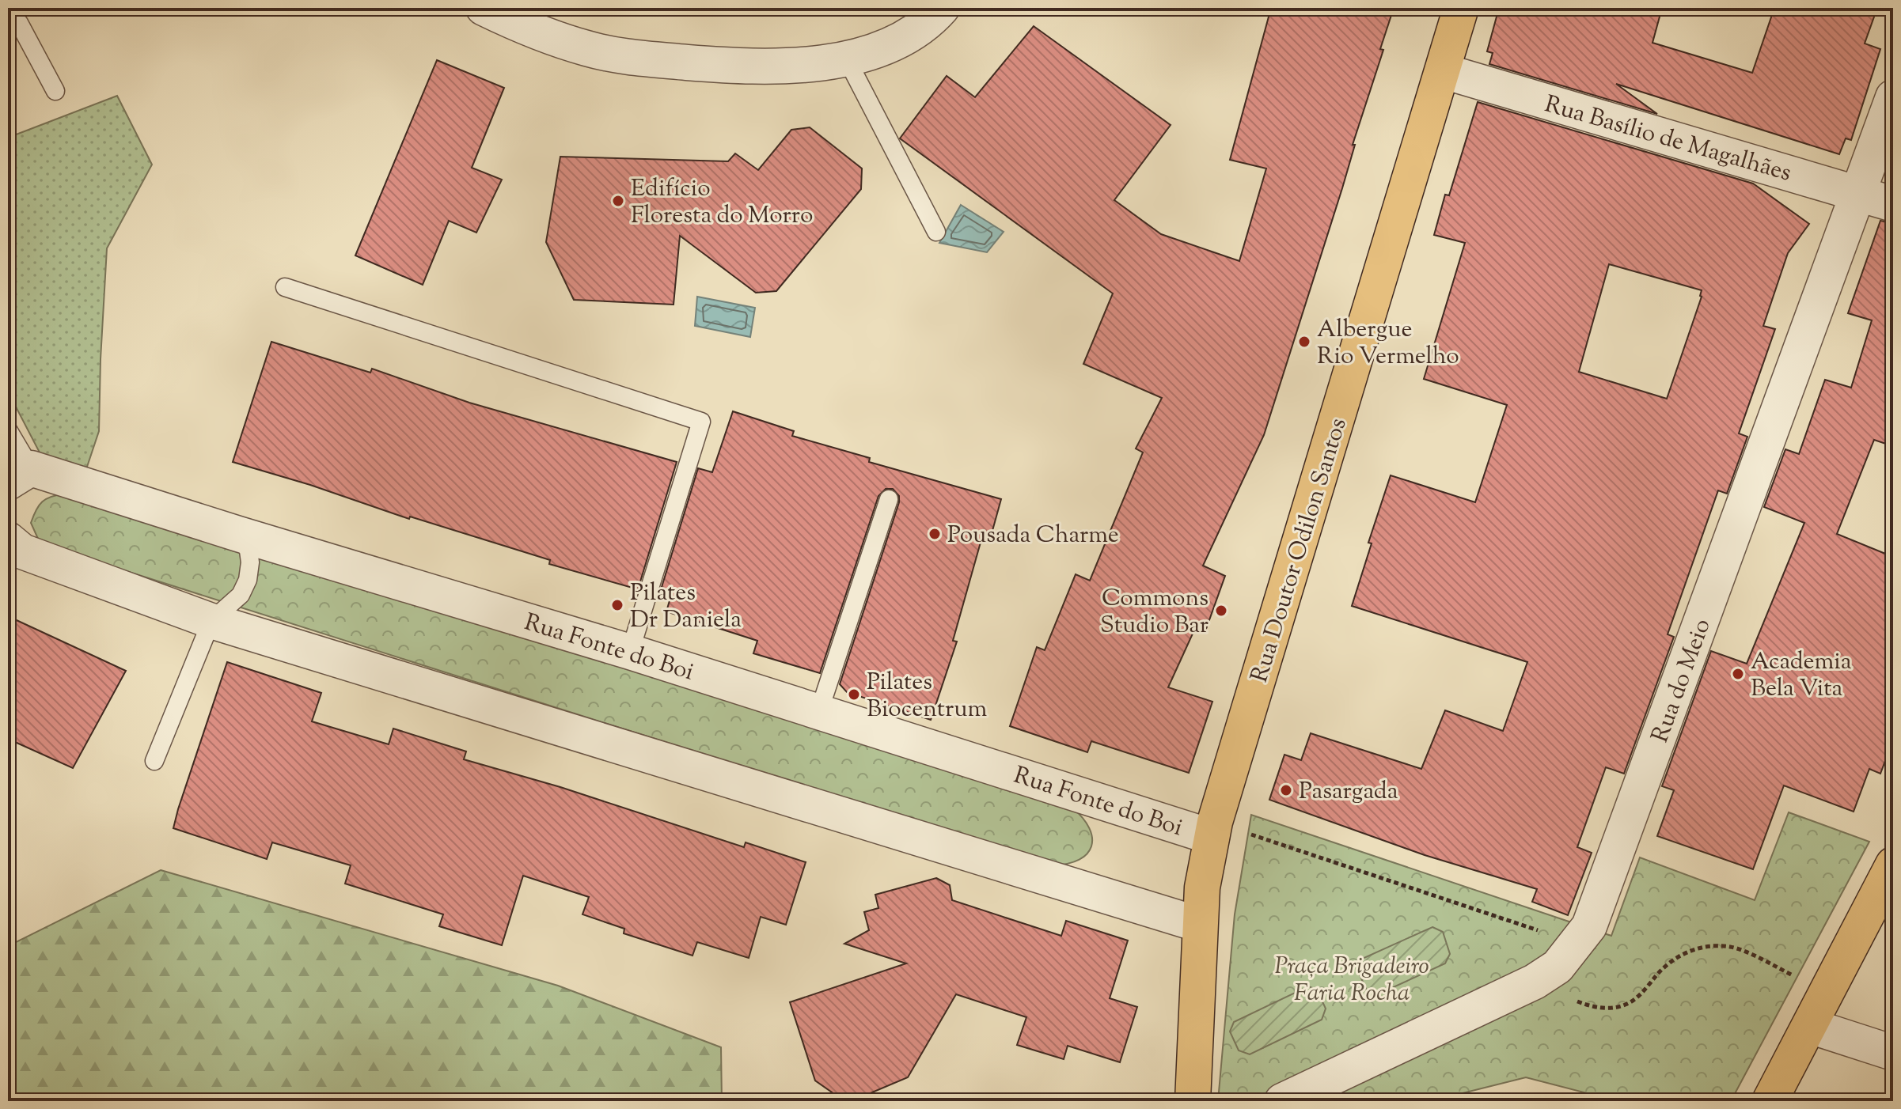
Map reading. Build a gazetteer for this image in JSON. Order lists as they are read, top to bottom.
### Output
{
  "streets": {
    "main road": ["Rua Doutor Odilon Santos"],
    "street": ["Rua Basílio de Magalhães", "Rua Fonte do Boi", "Rua do Meio"]
  },
  "crossings": [
    ["Rua Basílio de Magalhães", "Rua Doutor Odilon Santos"],
    ["Rua Basílio de Magalhães", "Rua do Meio"],
    ["Rua Doutor Odilon Santos", "Rua Fonte do Boi"]
  ],
  "parks": ["Praça Brigadeiro Faria Rocha"],
  "places": [
    "Edifício Floresta do Morro",
    "Albergue Rio Vermelho",
    "Pousada Charme",
    "Pilates Dr Daniela",
    "Commons Studio Bar",
    "Academia Bela Vita",
    "Pilates Biocentrum",
    "Pasargada"
  ]
}
